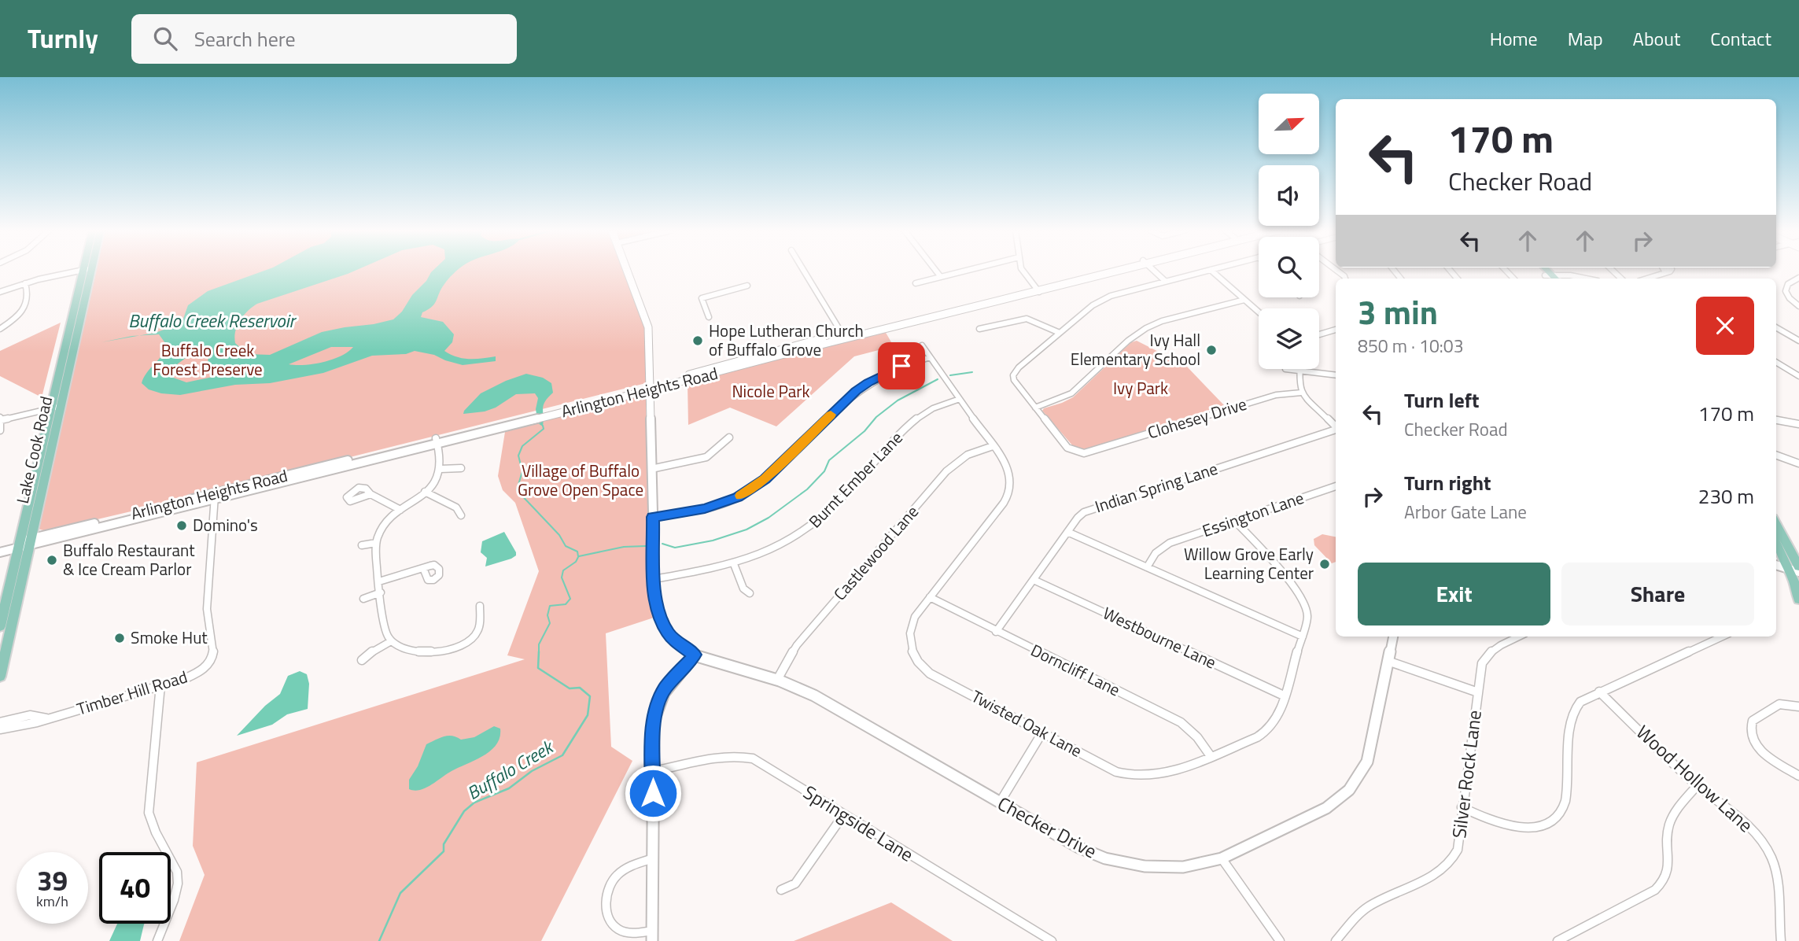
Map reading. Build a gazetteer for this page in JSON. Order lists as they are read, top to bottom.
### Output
{
  "streets": {
    "main road": ["Lake Cook Road"],
    "street": [
      "Arlington Heights Road",
      "Clohesey Drive",
      "Burnt Ember Lane",
      "Indian Spring Lane",
      "Essington Lane",
      "Castlewood Lane",
      "Westbourne Lane",
      "Dorncliff Lane",
      "Timber Hill Road",
      "Twisted Oak Lane",
      "Silver Rock Lane",
      "Wood Hollow Lane",
      "Springside Lane",
      "Checker Drive"
    ]
  },
  "crossings": [
    ["Arlington Heights Road", "Lake Cook Road"],
    ["Arlington Heights Road", "Timber Hill Road"],
    ["Arlington Heights Road", "Checker Drive"],
    ["Burnt Ember Lane", "Twisted Oak Lane"],
    ["Burnt Ember Lane", "Checker Drive"],
    ["Indian Spring Lane", "Westbourne Lane"],
    ["Indian Spring Lane", "Dorncliff Lane"],
    ["Essington Lane", "Twisted Oak Lane"],
    ["Castlewood Lane", "Twisted Oak Lane"],
    ["Castlewood Lane", "Checker Drive"],
    ["Westbourne Lane", "Twisted Oak Lane"],
    ["Dorncliff Lane", "Twisted Oak Lane"]
  ],
  "water": ["Buffalo Creek Reservoir", "Buffalo Creek"],
  "parks": [
    "Buffalo Creek Forest Preserve",
    "Ivy Park",
    "Nicole Park",
    "Village of Buffalo Grove Open Space"
  ],
  "places": [
    "Hope Lutheran Church of Buffalo Grove",
    "Ivy Hall Elementary School",
    "Domino's",
    "Buffalo Restaurant & Ice Cream Parlor",
    "Willow Grove Early Learning Center",
    "Smoke Hut"
  ],
  "north": "top right",
  "page": {
    "header": "Turnly",
    "search": "Search here",
    "nav": [
      "Home",
      "Map",
      "About",
      "Contact"
    ],
    "turn": ["170 m", "Checker Road"],
    "heading": ["3 min", "850 m · 10:03"],
    "list": [
      {
        "name": "Turn left",
        "note": "Checker Road",
        "value": "170 m"
      },
      {
        "name": "Turn right",
        "note": "Arbor Gate Lane",
        "value": "230 m"
      }
    ],
    "buttons": ["Exit", "Share"],
    "speed": "39 km/h",
    "limit": "40"
  }
}
